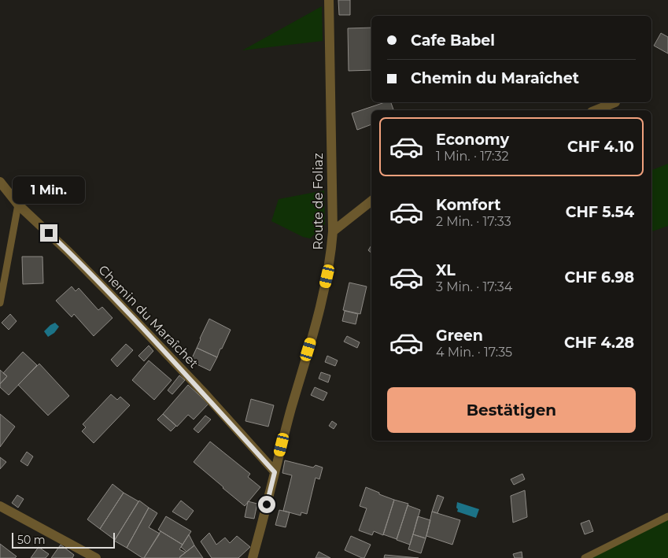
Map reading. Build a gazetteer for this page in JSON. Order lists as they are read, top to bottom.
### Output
{
  "streets": {
    "street": ["Route de Foliaz", "Chemin du Maraîchet"]
  },
  "crossings": [
    ["Route de Foliaz", "Chemin du Maraîchet"]
  ],
  "scale_bar": "50 m",
  "page": {
    "banner": ["Cafe Babel", "Chemin du Maraîchet"],
    "list": [
      {
        "name": "Economy",
        "note": "1 Min. · 17:32",
        "value": "CHF 4.10"
      },
      {
        "name": "Komfort",
        "note": "2 Min. · 17:33",
        "value": "CHF 5.54"
      },
      {
        "name": "XL",
        "note": "3 Min. · 17:34",
        "value": "CHF 6.98"
      },
      {
        "name": "Green",
        "note": "4 Min. · 17:35",
        "value": "CHF 4.28"
      }
    ],
    "bubble": "1 Min.",
    "buttons": "Bestätigen",
    "scale": "50 m"
  }
}
